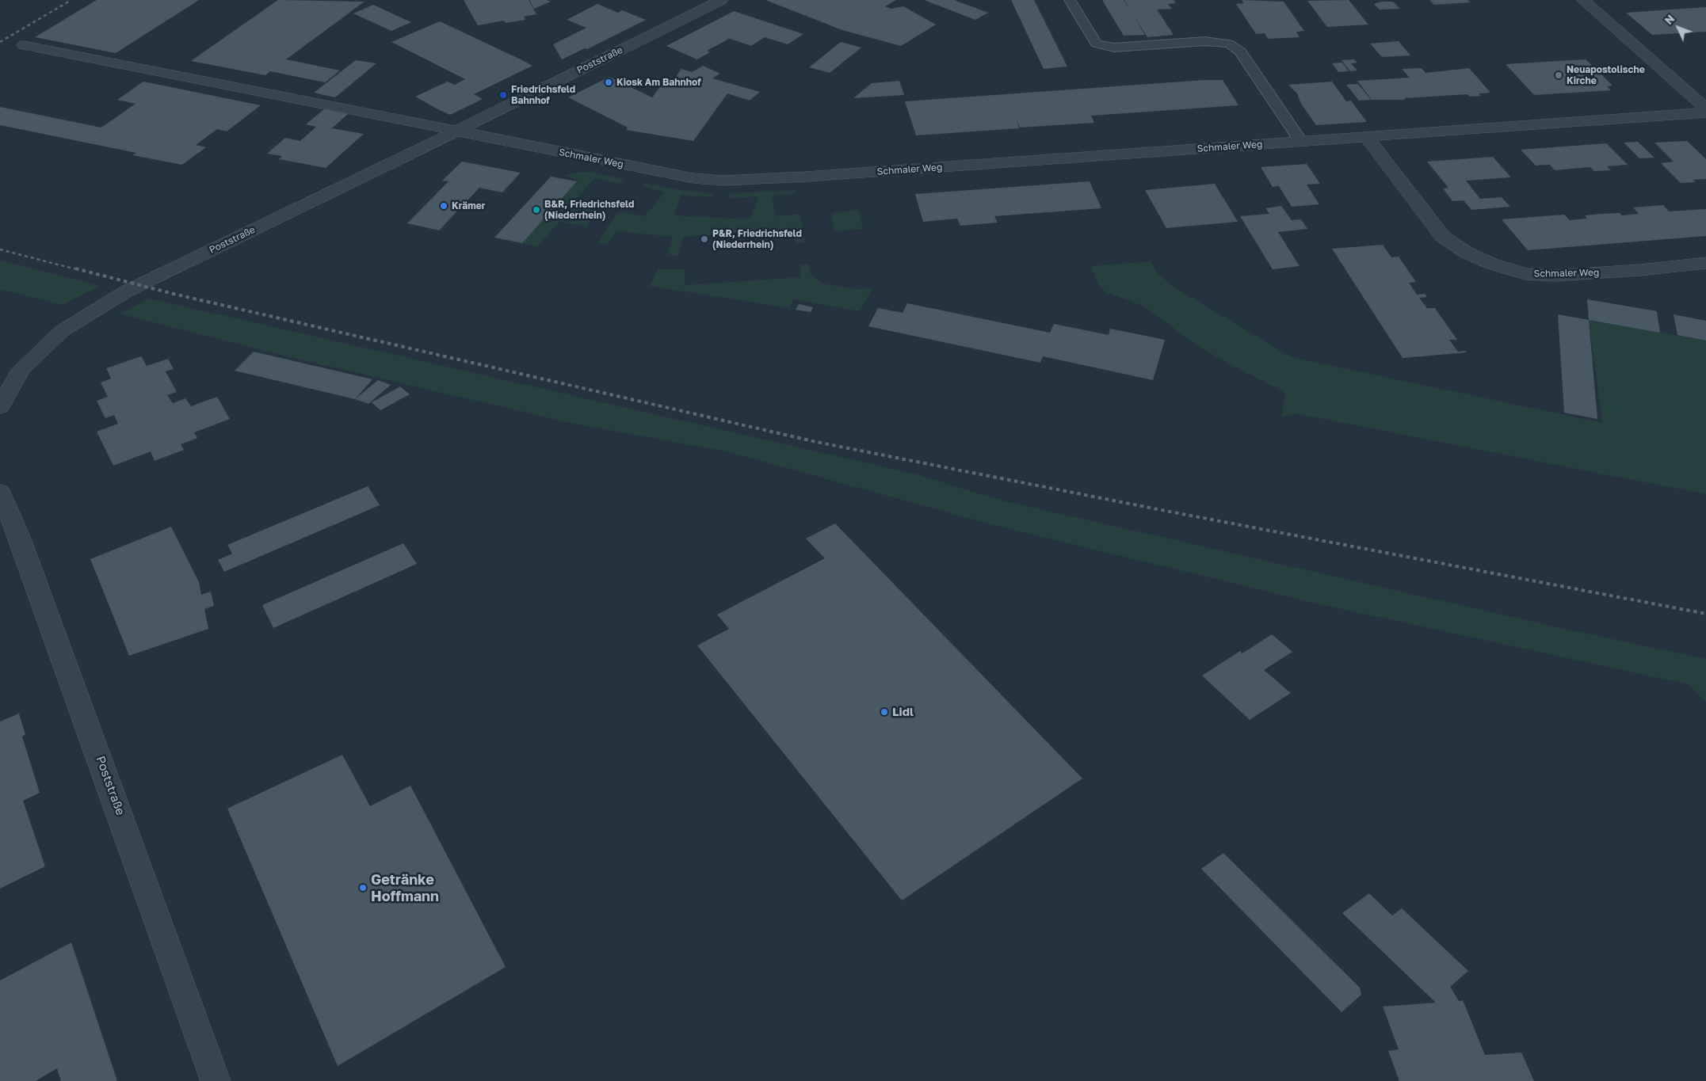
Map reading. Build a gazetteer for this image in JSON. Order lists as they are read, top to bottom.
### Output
{
  "streets": {
    "street": ["Poststraße", "Schmaler Weg"]
  },
  "crossings": [
    ["Poststraße", "Schmaler Weg"]
  ],
  "places": [
    "Neuapostolische Kirche",
    "Kiosk Am Bahnhof",
    "Friedrichsfeld Bahnhof",
    "Krämer",
    "B&R, Friedrichsfeld (Niederrhein)",
    "P&R, Friedrichsfeld (Niederrhein)",
    "Lidl",
    "Getränke Hoffmann"
  ],
  "north": "top left"
}
